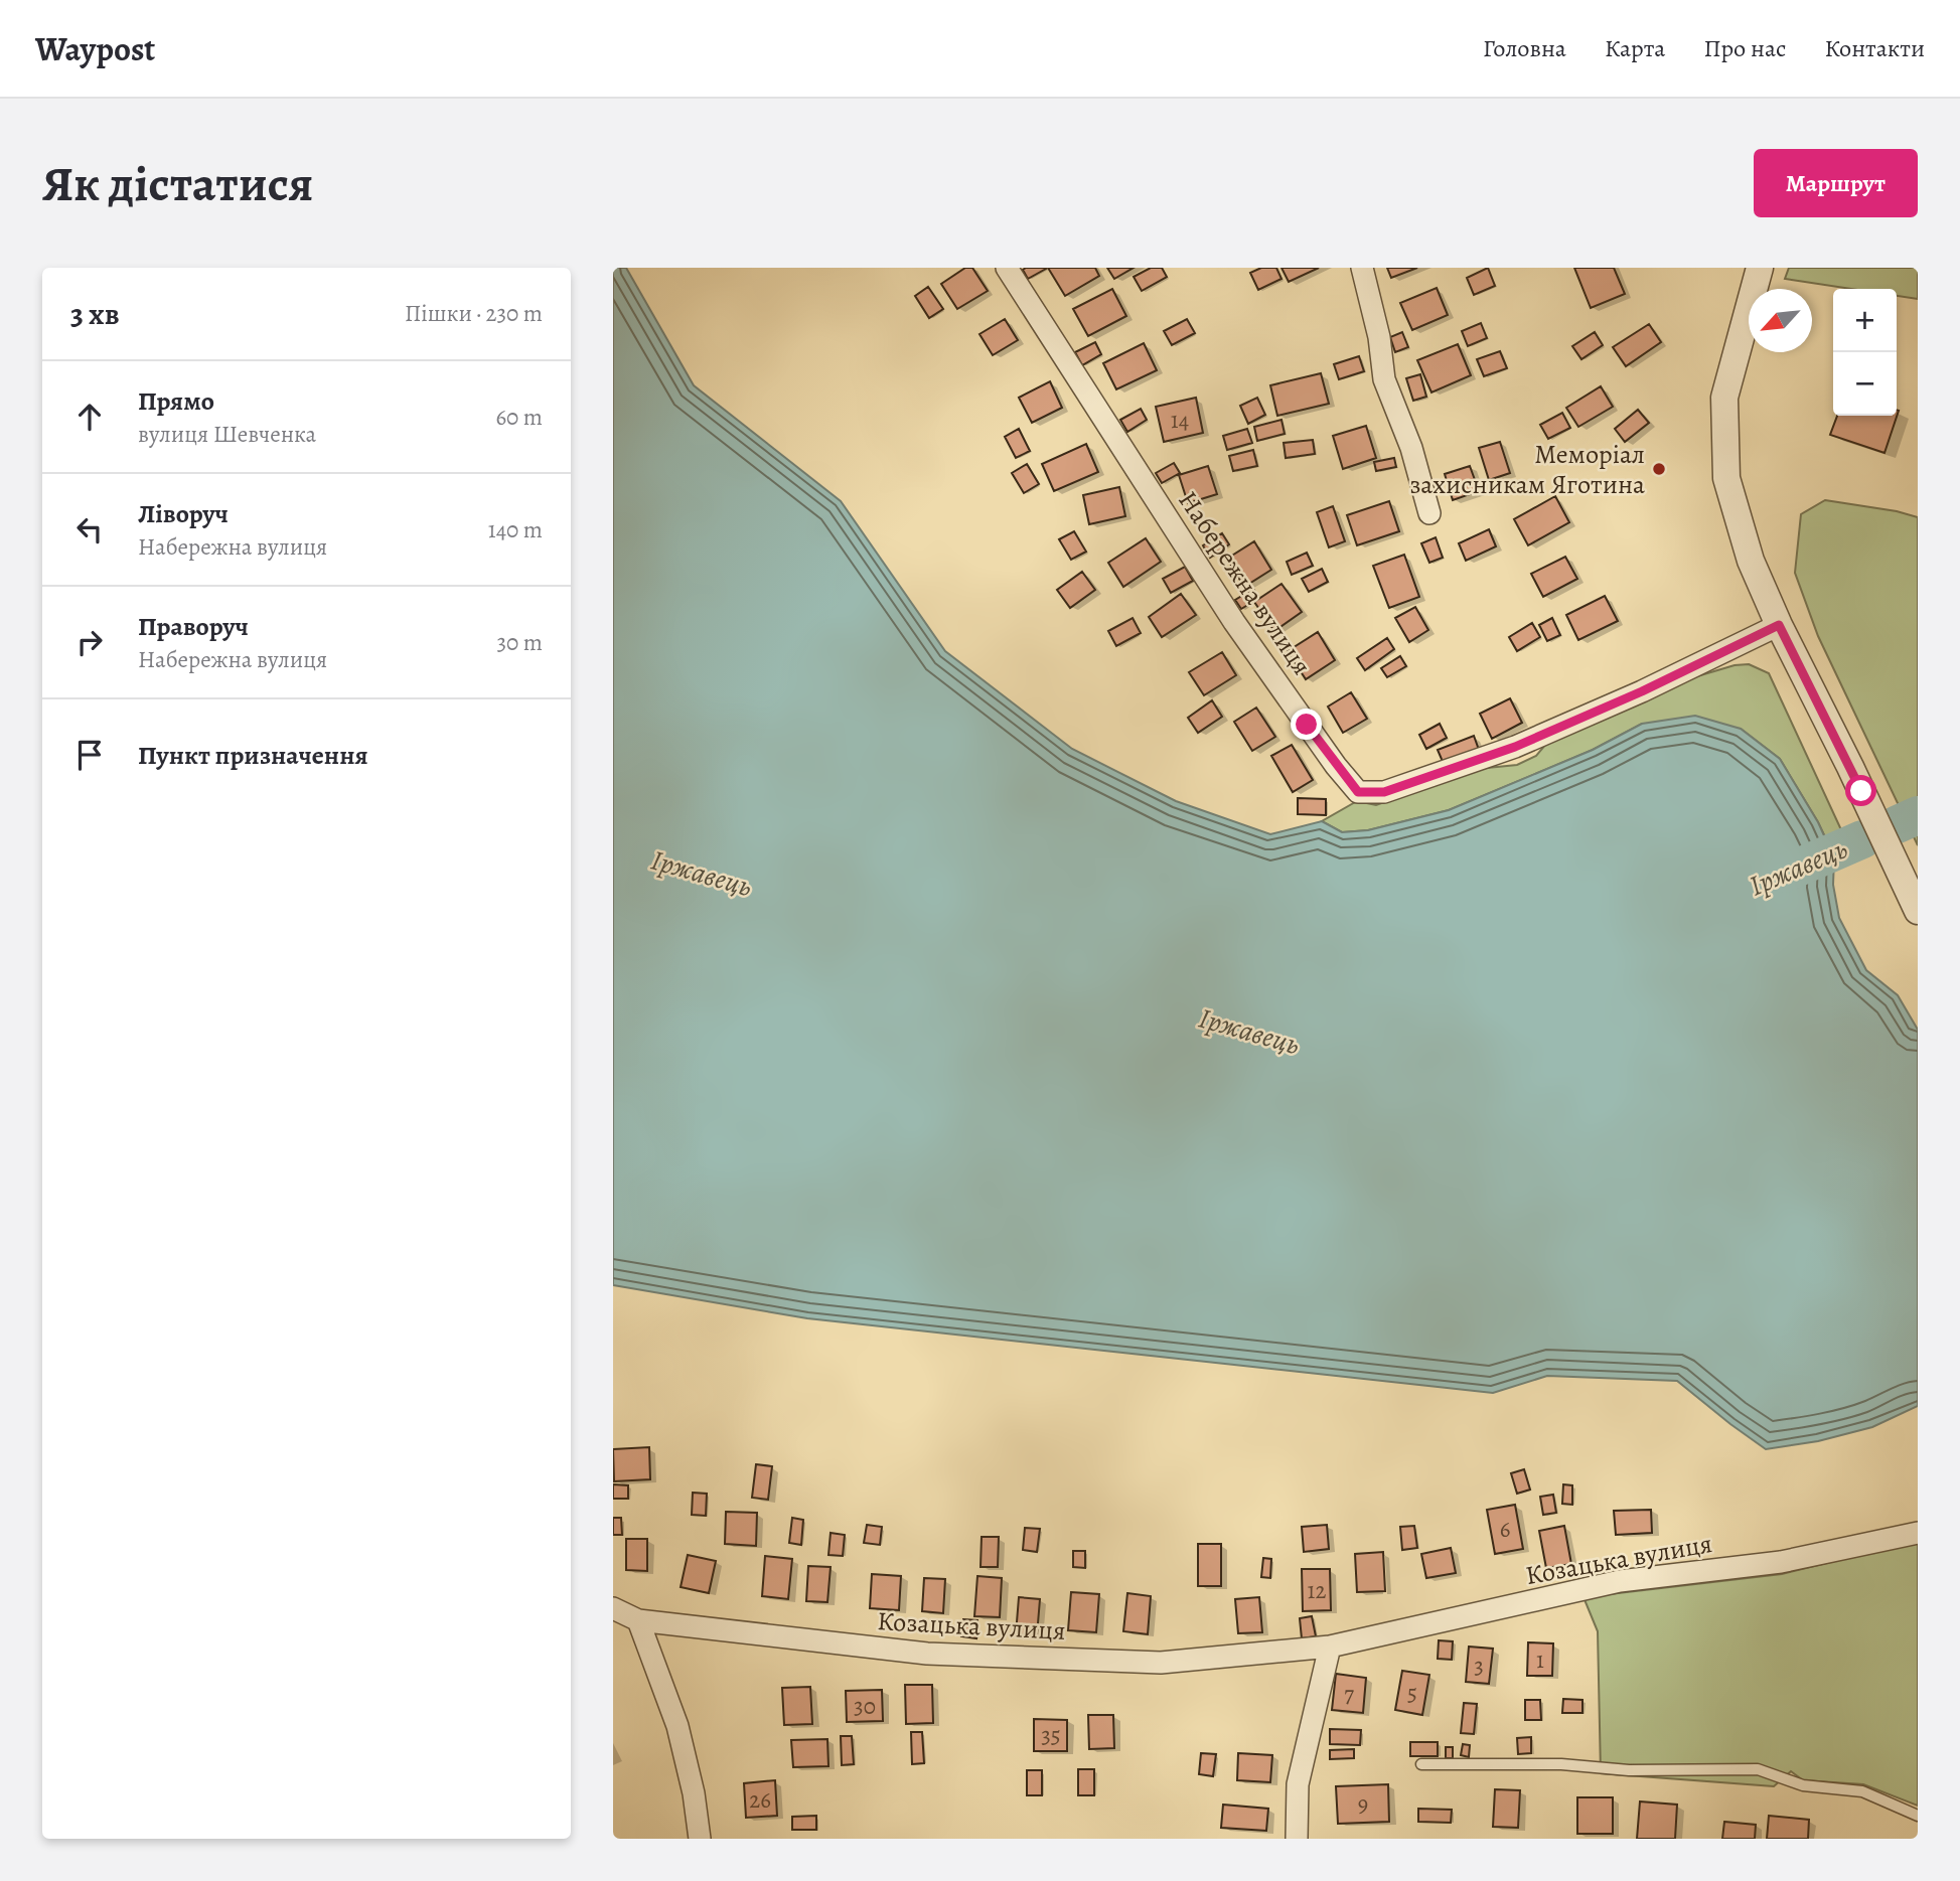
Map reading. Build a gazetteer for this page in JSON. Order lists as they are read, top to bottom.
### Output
{
  "streets": {
    "street": ["Набережна вулиця", "Козацька вулиця"]
  },
  "water": ["Іржавець"],
  "places": ["Меморіал захисникам Яготина"],
  "house_numbers": [
    "14",
    "6",
    "12",
    "1",
    "3",
    "5",
    "7",
    "30",
    "35",
    "26",
    "9"
  ],
  "north": "bottom left",
  "page": {
    "header": "Waypost",
    "nav": [
      "Головна",
      "Карта",
      "Про нас",
      "Контакти"
    ],
    "buttons": "Маршрут",
    "title": "Як дістатися",
    "heading": ["3 хв", "Пішки · 230 m"],
    "map_buttons": ["+", "−"],
    "list": [
      ["Прямо", "вулиця Шевченка", "60 m"],
      ["Ліворуч", "Набережна вулиця", "140 m"],
      ["Праворуч", "Набережна вулиця", "30 m"],
      "Пункт призначення"
    ]
  }
}
